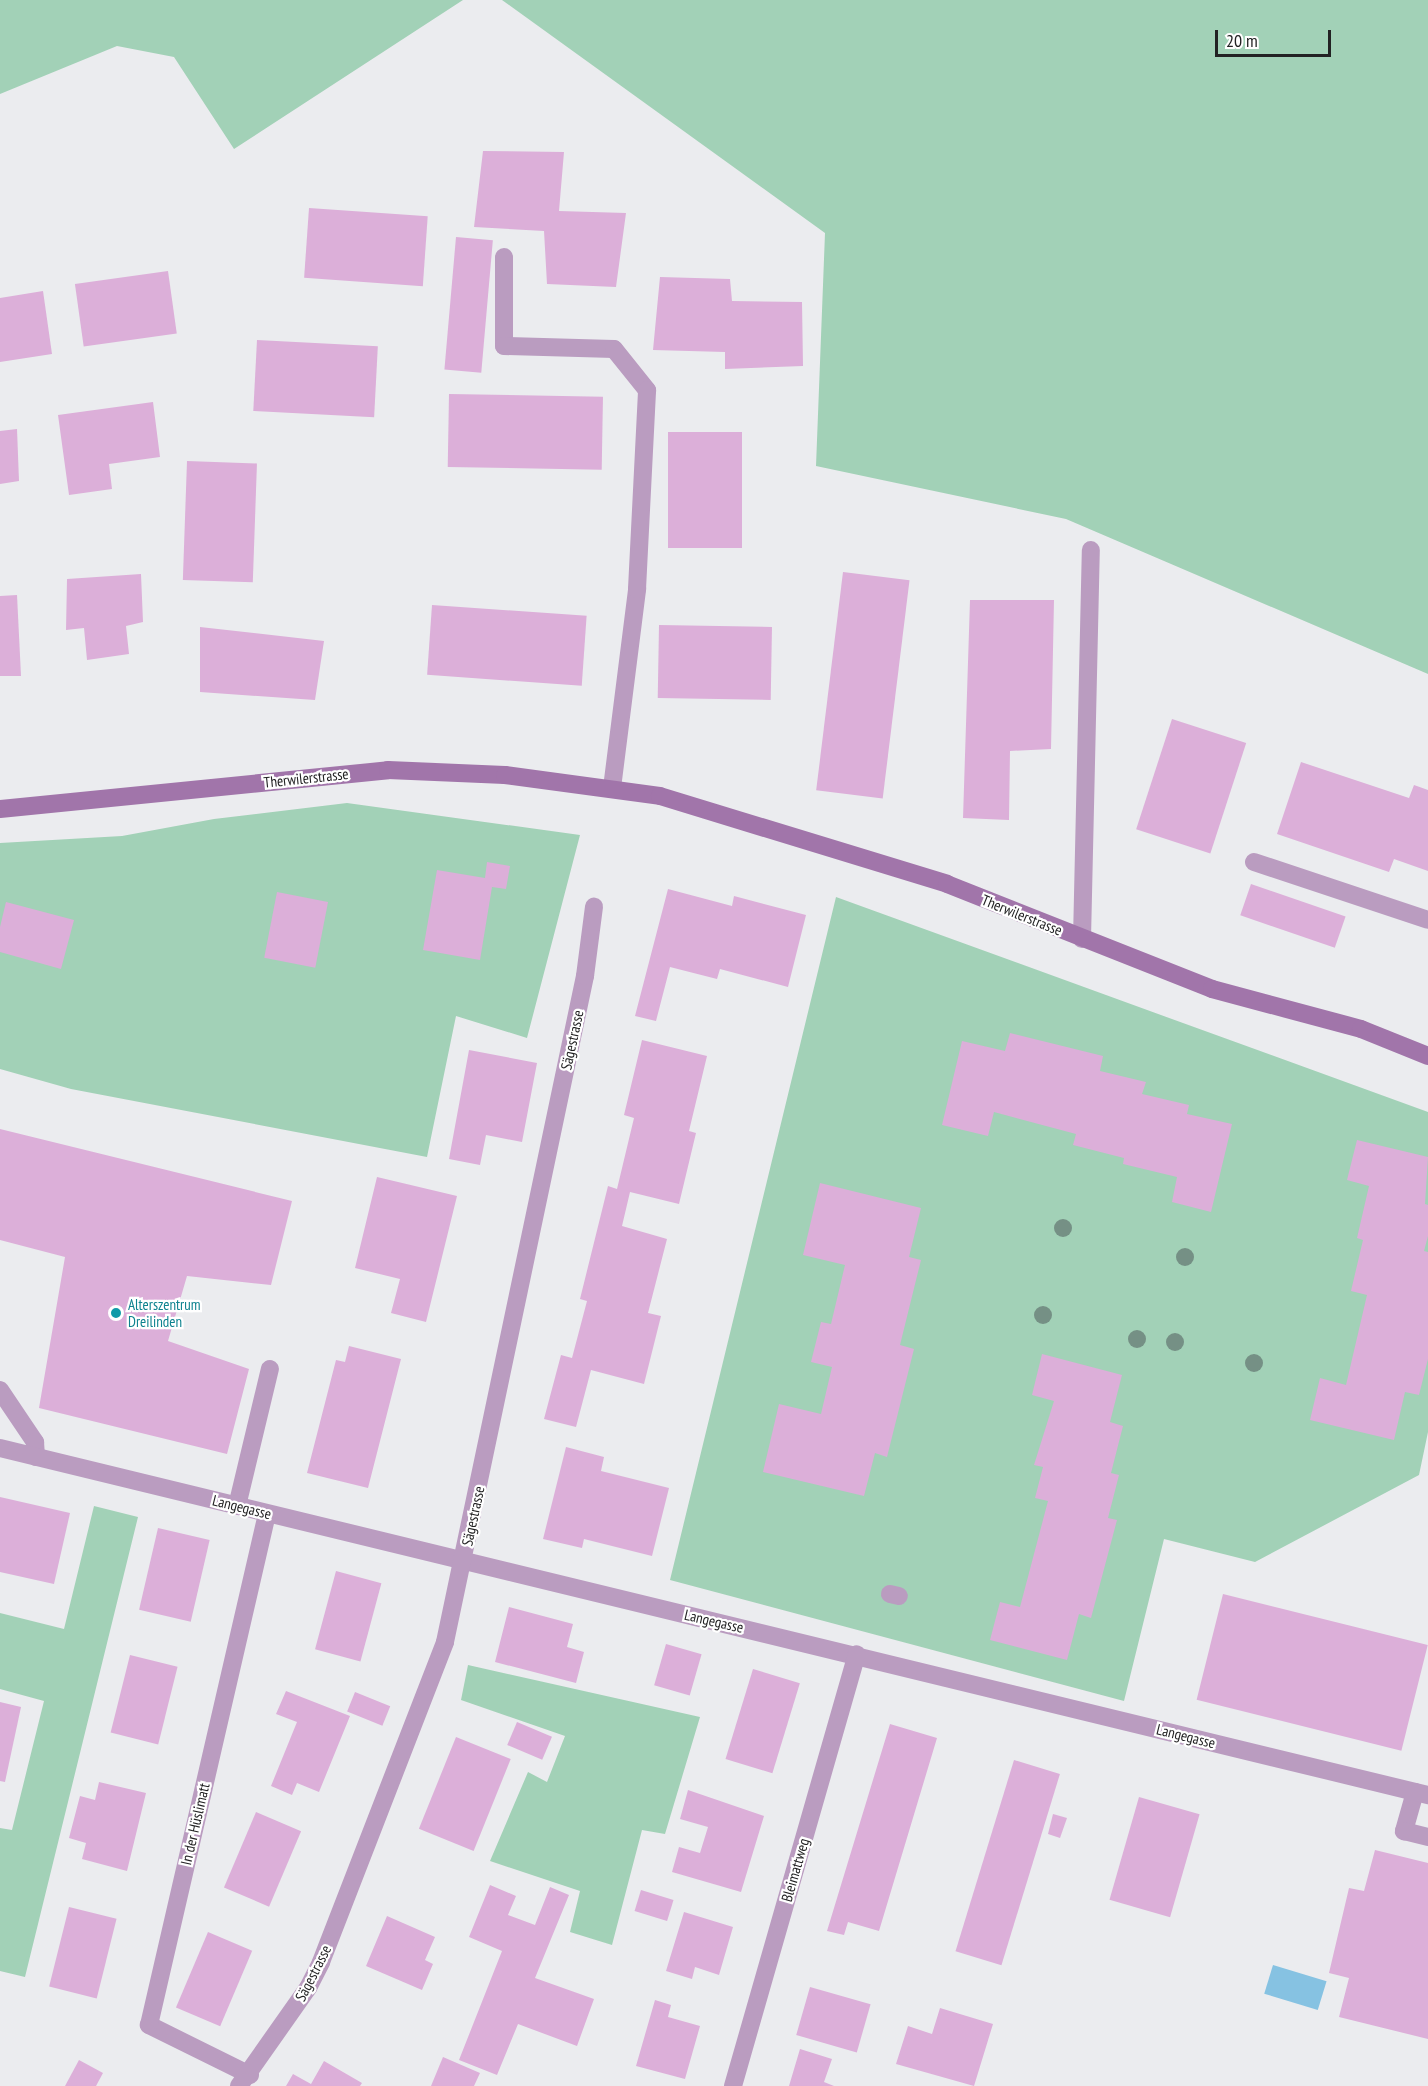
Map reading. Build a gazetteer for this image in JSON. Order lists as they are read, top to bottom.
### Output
{
  "streets": {
    "main road": ["Therwilerstrasse"],
    "street": [
      "Sägestrasse",
      "Langegasse",
      "In der Hüslimatt",
      "Bleimattweg"
    ]
  },
  "crossings": [
    ["Sägestrasse", "Langegasse"],
    ["Sägestrasse", "In der Hüslimatt"],
    ["Langegasse", "In der Hüslimatt"],
    ["Langegasse", "Bleimattweg"]
  ],
  "places": ["Alterszentrum Dreilinden"],
  "scale_bar": "20 m"
}
